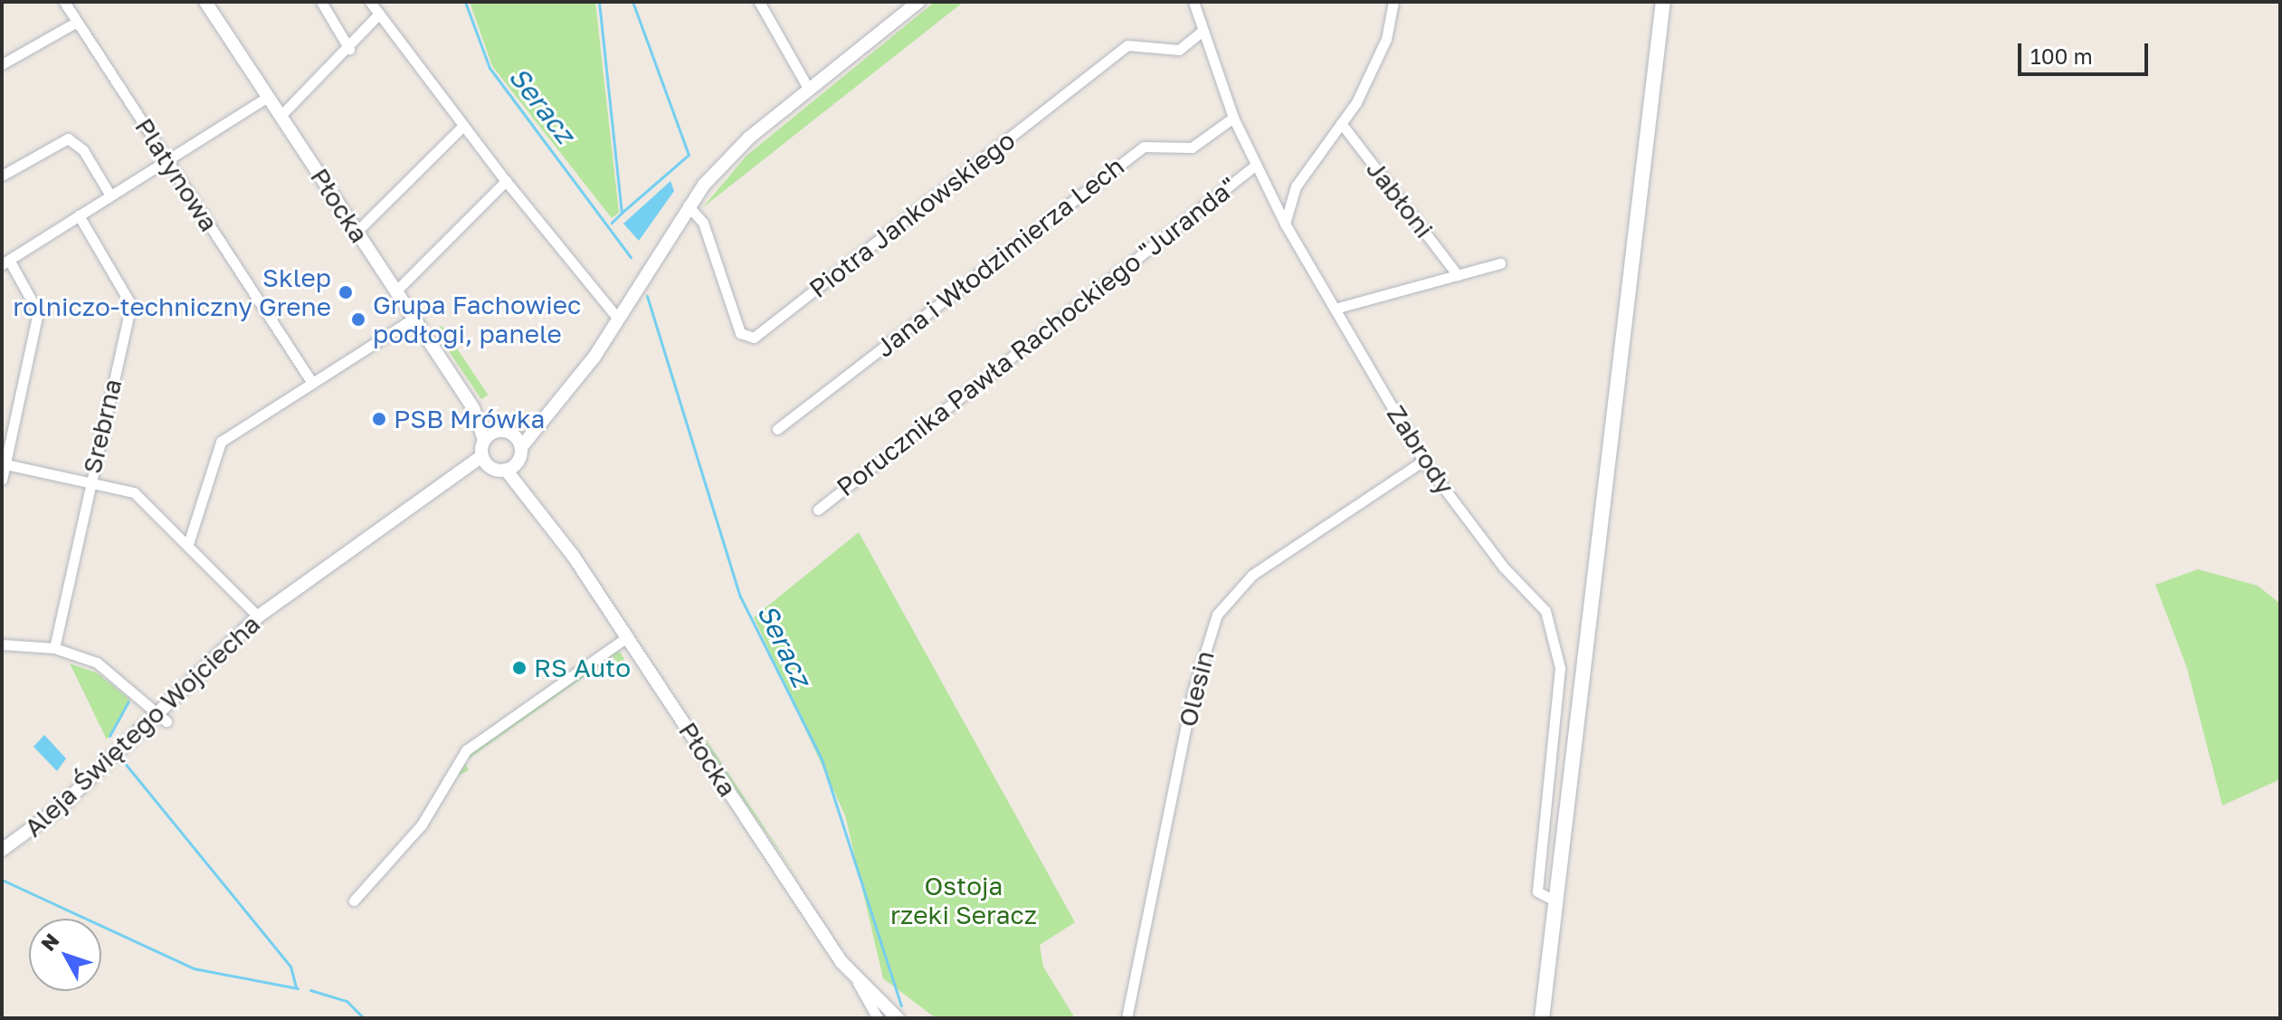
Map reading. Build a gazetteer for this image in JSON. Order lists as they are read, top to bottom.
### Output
{
  "streets": {
    "street": [
      "Platynowa",
      "Jabłoni",
      "Płocka",
      "Piotra Jankowskiego",
      "Jana i Włodzimierza Lech",
      "Porucznika Pawła Rachockiego \"Juranda\"",
      "Srebrna",
      "Zabrody",
      "Olesin",
      "Aleja Świętego Wojciecha"
    ]
  },
  "crossings": [
    ["Płocka", "Aleja Świętego Wojciecha"],
    ["Piotra Jankowskiego", "Zabrody"],
    ["Jana i Włodzimierza Lech", "Zabrody"],
    ["Porucznika Pawła Rachockiego \"Juranda\"", "Zabrody"],
    ["Zabrody", "Olesin"]
  ],
  "water": ["Seracz"],
  "parks": ["Ostoja rzeki Seracz"],
  "places": [
    "Sklep rolniczo-techniczny Grene",
    "Grupa Fachowiec podłogi, panele",
    "PSB Mrówka",
    "RS Auto"
  ],
  "scale_bar": "100 m",
  "north": "top left"
}
